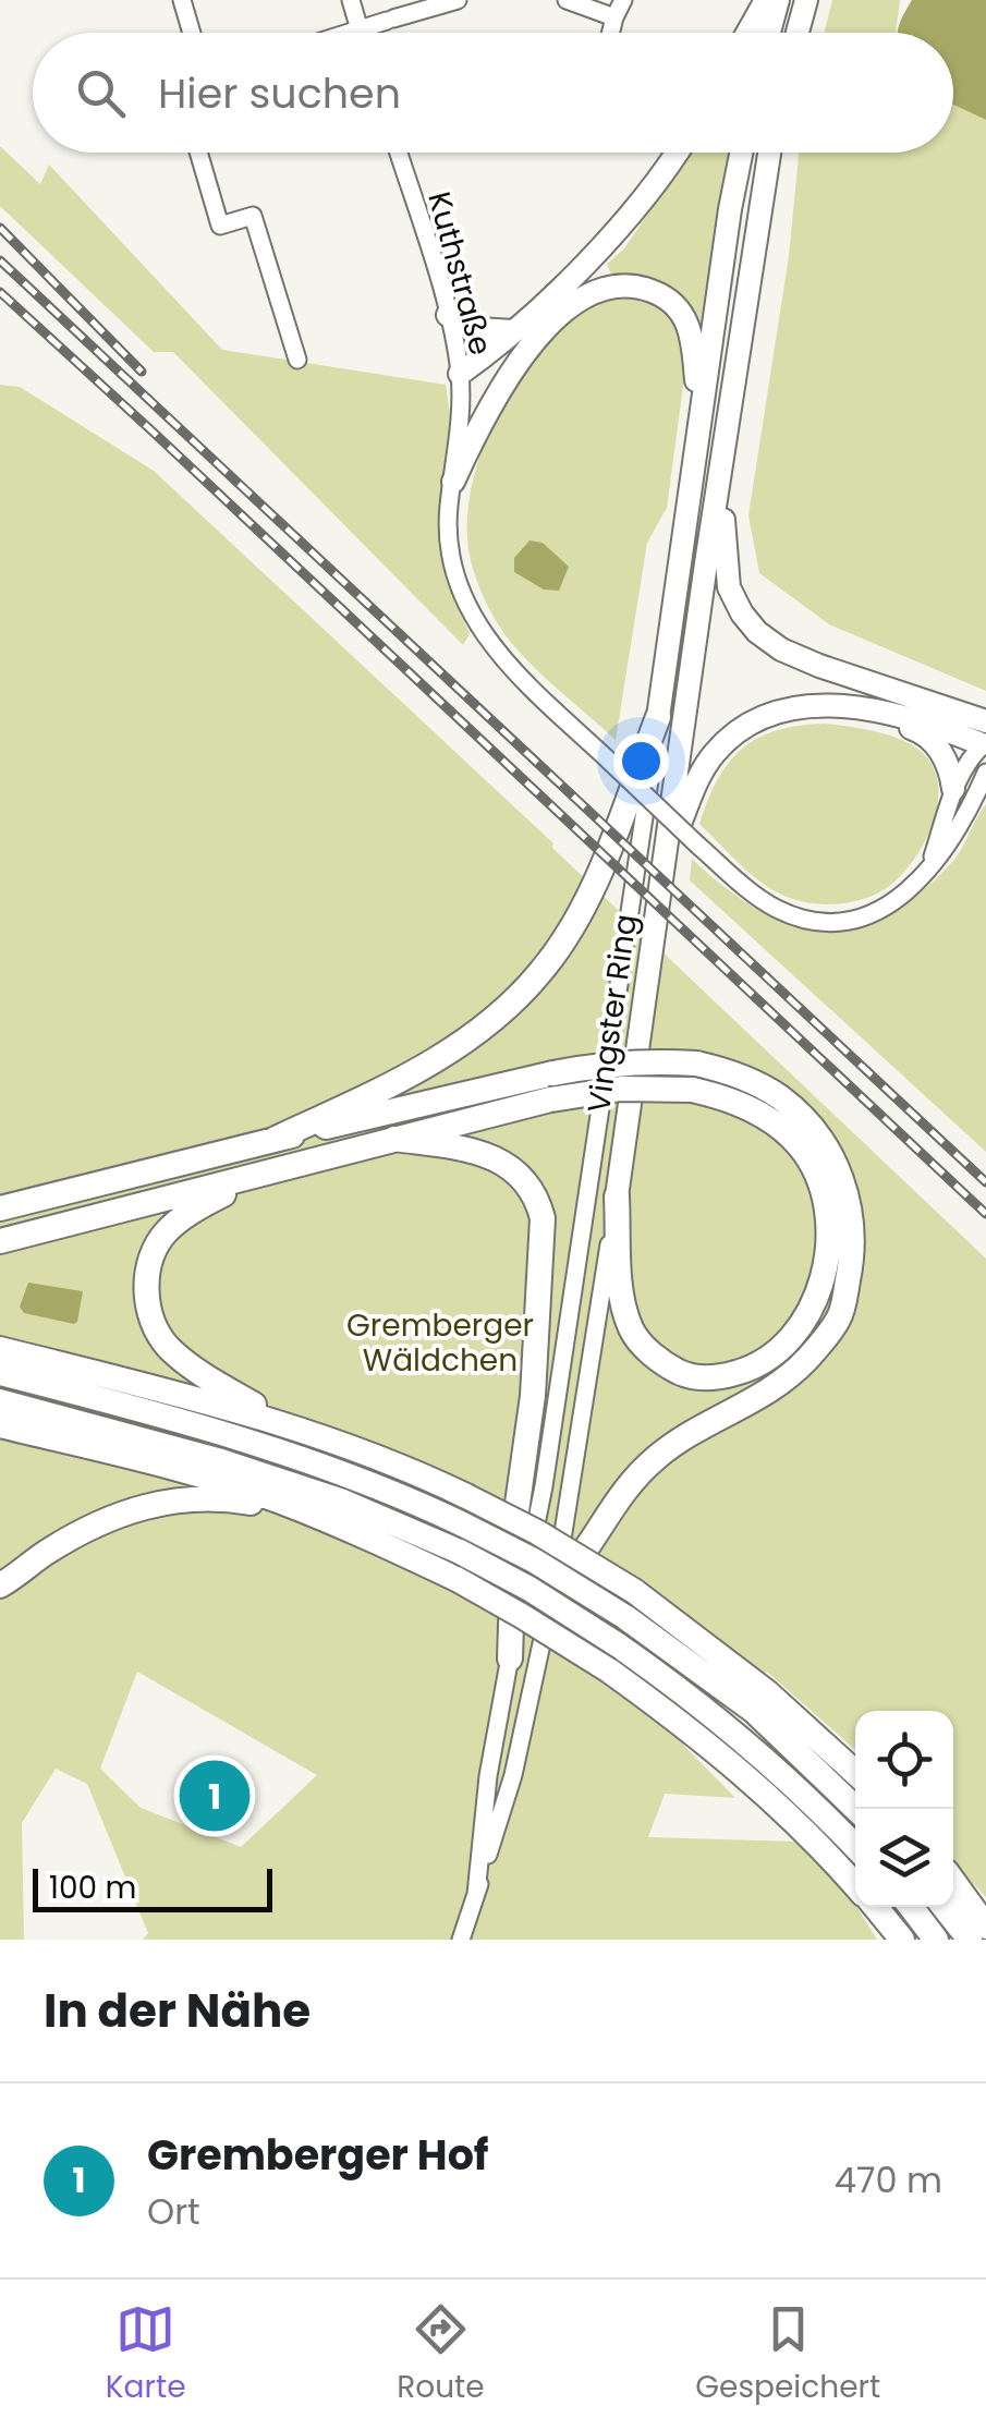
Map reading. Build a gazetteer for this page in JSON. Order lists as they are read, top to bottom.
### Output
{
  "streets": {
    "main road": ["Vingster Ring"],
    "street": ["Kuthstraße"]
  },
  "parks": ["Gremberger Wäldchen"],
  "scale_bar": "100 m",
  "page": {
    "search": "Hier suchen",
    "pins": "1",
    "scale": "100 m",
    "heading": "In der Nähe",
    "list": [
      {
        "mark": "1",
        "name": "Gremberger Hof",
        "note": "Ort",
        "value": "470 m"
      }
    ],
    "nav": ["Karte", "Route", "Gespeichert"]
  }
}
